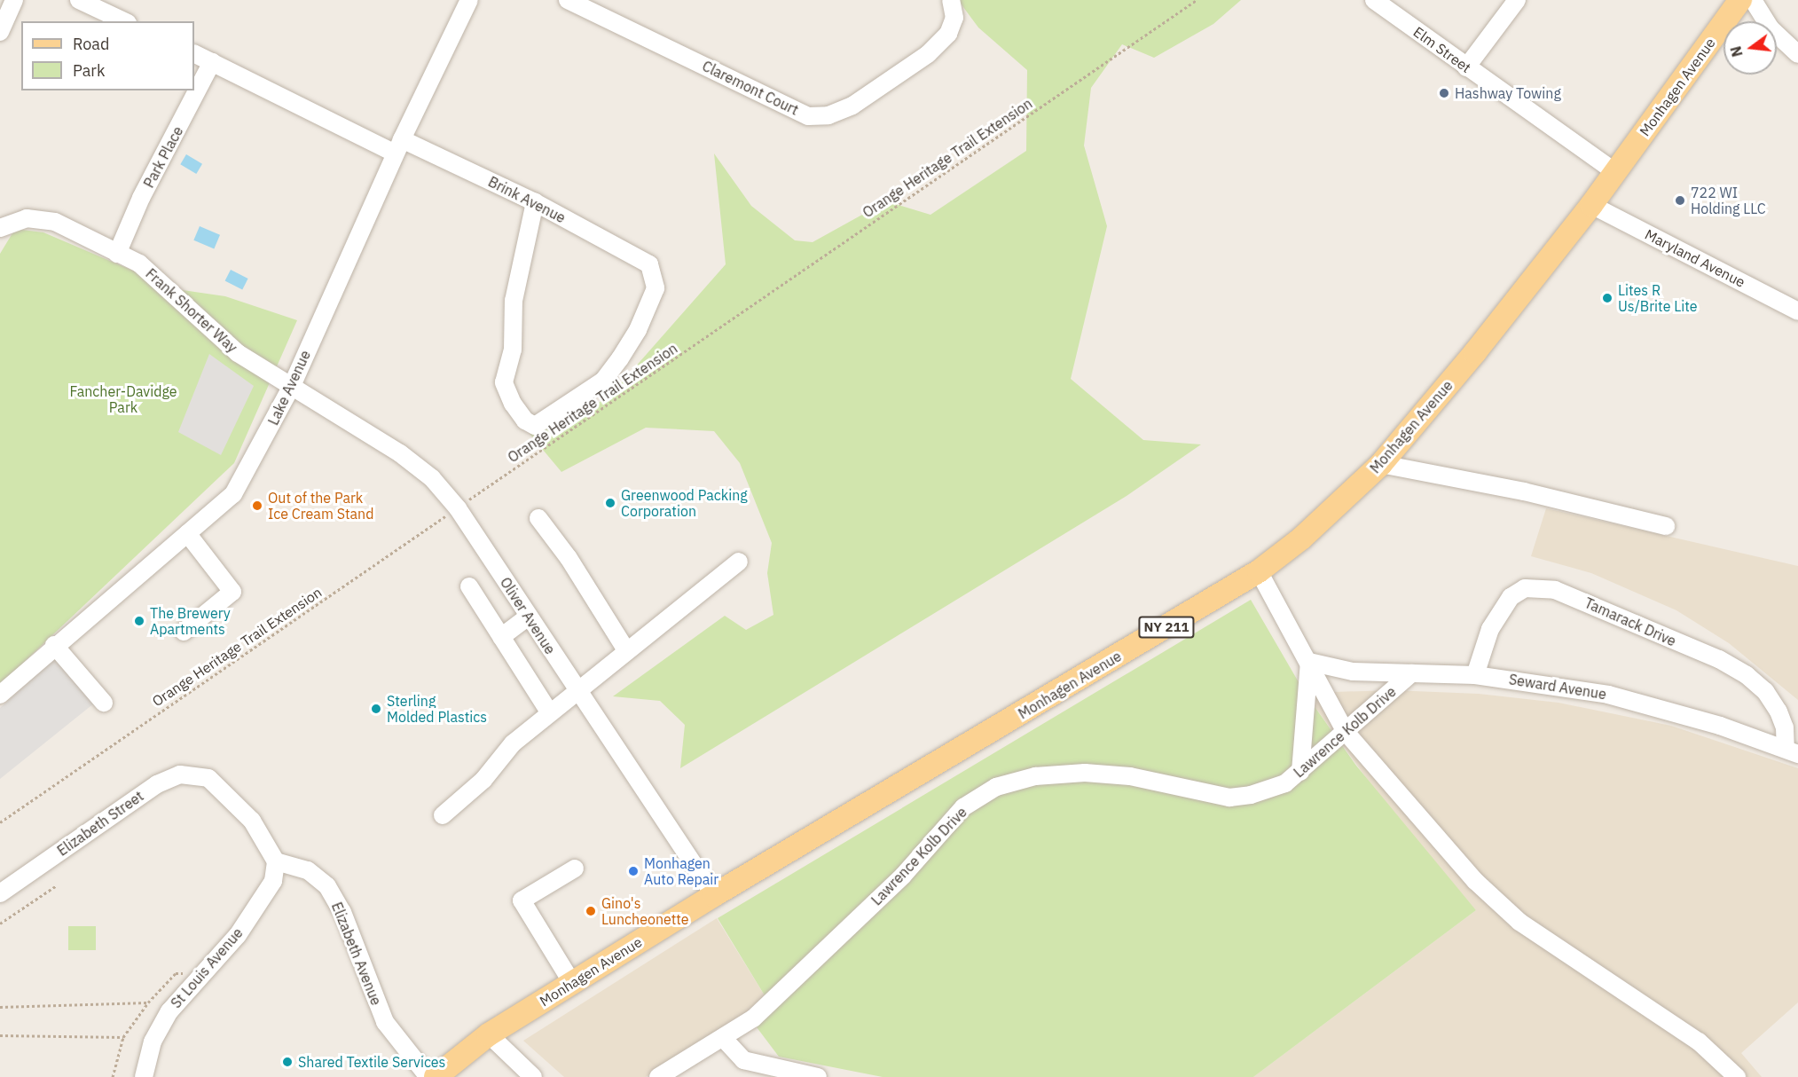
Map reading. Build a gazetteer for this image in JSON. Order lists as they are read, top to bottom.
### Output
{
  "streets": {
    "main road": ["Monhagen Avenue", "NY 211"],
    "street": [
      "Elm Street",
      "Claremont Court",
      "Park Place",
      "Brink Avenue",
      "Maryland Avenue",
      "Frank Shorter Way",
      "Lake Avenue",
      "Oliver Avenue",
      "Tamarack Drive",
      "Seward Avenue",
      "Lawrence Kolb Drive",
      "Elizabeth Street",
      "Elizabeth Avenue",
      "St Louis Avenue"
    ],
    "path": ["Orange Heritage Trail Extension"]
  },
  "crossings": [
    ["Elm Street", "Monhagen Avenue"],
    ["Monhagen Avenue", "Maryland Avenue"],
    ["Monhagen Avenue", "Oliver Avenue"],
    ["Park Place", "Brink Avenue"],
    ["Park Place", "Frank Shorter Way"],
    ["Orange Heritage Trail Extension", "Oliver Avenue"],
    ["Brink Avenue", "Lake Avenue"],
    ["Frank Shorter Way", "Lake Avenue"],
    ["Frank Shorter Way", "Oliver Avenue"],
    ["Lake Avenue", "Oliver Avenue"],
    ["Tamarack Drive", "Seward Avenue"],
    ["Seward Avenue", "Lawrence Kolb Drive"],
    ["Elizabeth Street", "Elizabeth Avenue"],
    ["Elizabeth Street", "St Louis Avenue"],
    ["Elizabeth Avenue", "St Louis Avenue"]
  ],
  "parks": ["Fancher-Davidge Park"],
  "places": [
    "Hashway Towing",
    "722 WI Holding LLC",
    "Lites R Us/Brite Lite",
    "Greenwood Packing Corporation",
    "Out of the Park Ice Cream Stand",
    "The Brewery Apartments",
    "Sterling Molded Plastics",
    "Monhagen Auto Repair",
    "Gino's Luncheonette",
    "Shared Textile Services"
  ],
  "legend": ["Road", "Park"],
  "north": "left"
}
